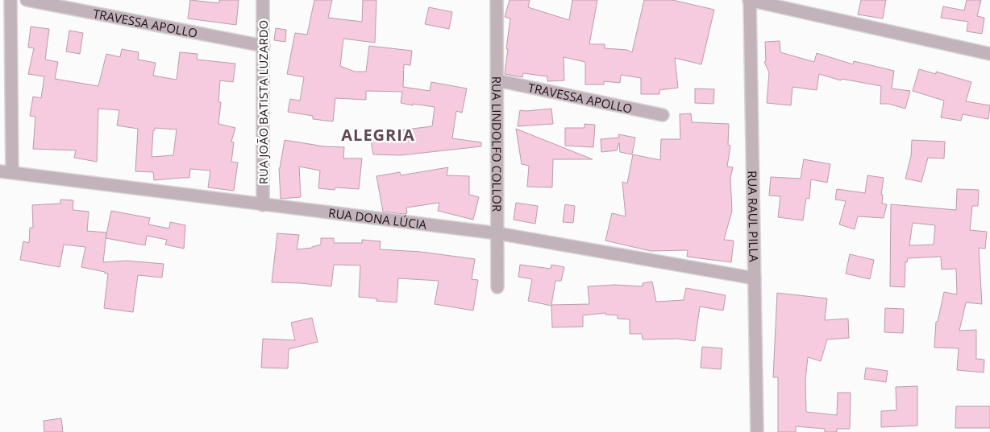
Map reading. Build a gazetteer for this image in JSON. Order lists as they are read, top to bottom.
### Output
{
  "streets": {
    "street": [
      "TRAVESSA APOLLO",
      "RUA JOÃO BATISTA LUZARDO",
      "RUA LINDOLFO COLLOR",
      "RUA RAUL PILLA",
      "RUA DONA LÚCIA"
    ]
  },
  "crossings": [
    ["TRAVESSA APOLLO", "RUA JOÃO BATISTA LUZARDO"],
    ["TRAVESSA APOLLO", "RUA LINDOLFO COLLOR"],
    ["RUA JOÃO BATISTA LUZARDO", "RUA DONA LÚCIA"],
    ["RUA LINDOLFO COLLOR", "RUA DONA LÚCIA"],
    ["RUA RAUL PILLA", "RUA DONA LÚCIA"]
  ],
  "districts": ["ALEGRIA"]
}
